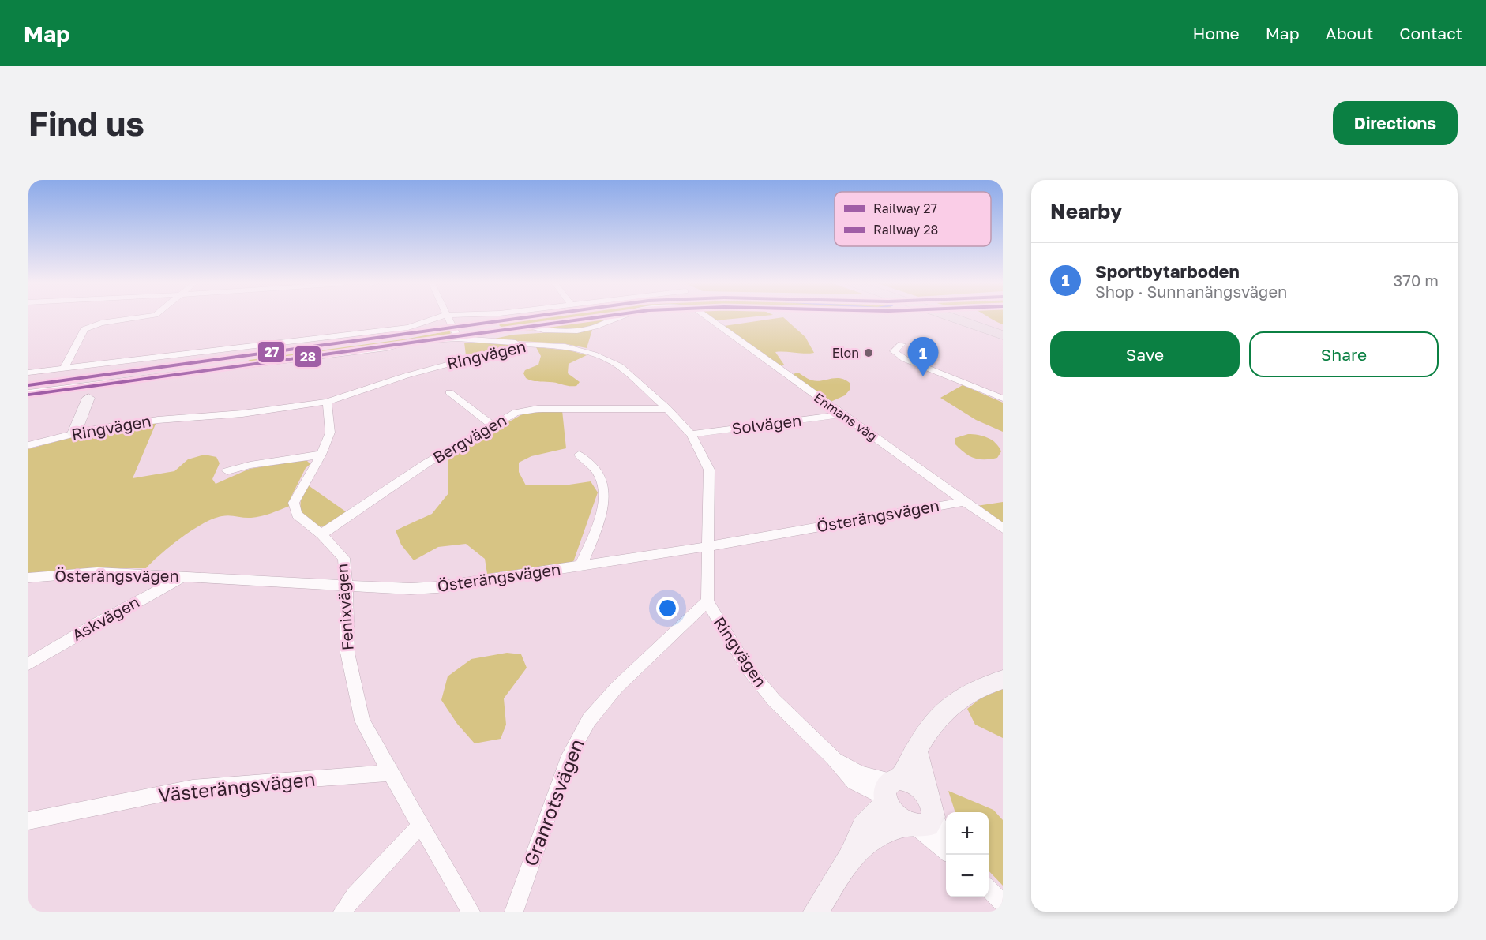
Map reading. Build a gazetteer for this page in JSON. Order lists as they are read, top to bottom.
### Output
{
  "streets": {
    "street": [
      "Ringvägen",
      "Enmans väg",
      "Solvägen",
      "Bergvägen",
      "Österängsvägen",
      "Fenixvägen",
      "Askvägen",
      "Västerängsvägen",
      "Granrotsvägen"
    ]
  },
  "crossings": [
    ["Ringvägen", "Solvägen"],
    ["Ringvägen", "Bergvägen"],
    ["Ringvägen", "Österängsvägen"],
    ["Ringvägen", "Fenixvägen"],
    ["Ringvägen", "Granrotsvägen"],
    ["Enmans väg", "Solvägen"],
    ["Enmans väg", "Österängsvägen"],
    ["Bergvägen", "Fenixvägen"],
    ["Österängsvägen", "Fenixvägen"],
    ["Österängsvägen", "Askvägen"],
    ["Fenixvägen", "Västerängsvägen"]
  ],
  "places": ["Elon"],
  "lines": ["rail line 27", "rail line 28"],
  "legend": ["Railway 27", "Railway 28"],
  "page": {
    "header": "Map",
    "nav": [
      "Home",
      "Map",
      "About",
      "Contact"
    ],
    "buttons": [
      "Directions",
      ["Save", "Share"]
    ],
    "title": "Find us",
    "heading": "Nearby",
    "list": [
      {
        "mark": "1",
        "name": "Sportbytarboden",
        "note": "Shop · Sunnanängsvägen",
        "value": "370 m"
      }
    ],
    "pins": "1",
    "map_buttons": ["+", "−"]
  }
}
